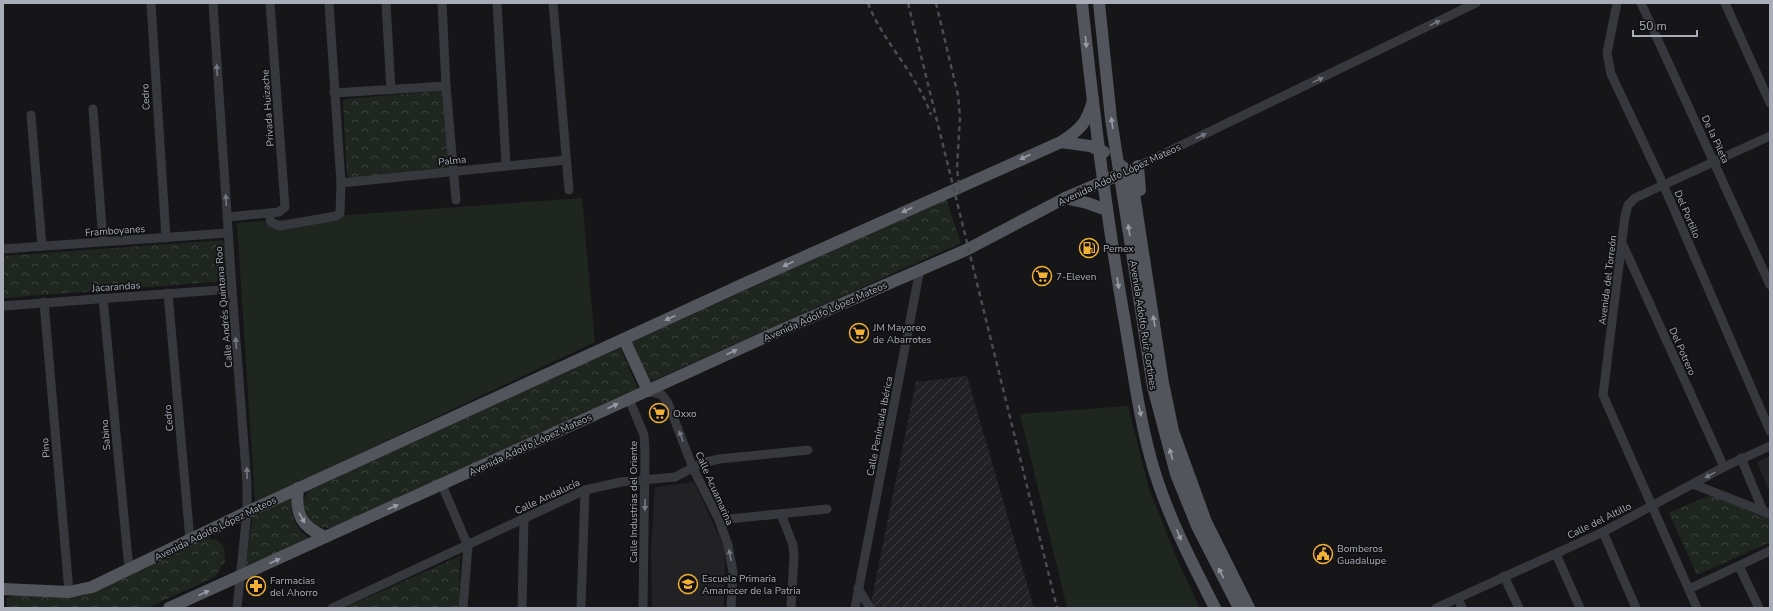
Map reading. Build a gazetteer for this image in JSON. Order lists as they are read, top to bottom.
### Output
{
  "streets": {
    "main road": ["Avenida Adolfo López Mateos", "Avenida Adolfo Ruíz Cortines"],
    "street": [
      "Cedro",
      "Privada Huizache",
      "De la Pileta",
      "Palma",
      "Del Portillo",
      "Framboyanes",
      "Avenida del Torreón",
      "Jacarandas",
      "Calle Andrés Quintana Roo",
      "Del Potrero",
      "Calle Península Ibérica",
      "Sabino",
      "Pino",
      "Calle Acuamarina",
      "Calle Andalucía",
      "Calle Industrias del Oriente",
      "Calle del Altillo"
    ]
  },
  "crossings": [
    ["Cedro", "Avenida Adolfo López Mateos"],
    ["Cedro", "Framboyanes"],
    ["Cedro", "Jacarandas"],
    ["De la Pileta", "Avenida del Torreón"],
    ["Avenida Adolfo López Mateos", "Calle Andrés Quintana Roo"],
    ["Avenida Adolfo López Mateos", "Avenida Adolfo Ruíz Cortines"],
    ["Avenida Adolfo López Mateos", "Calle Península Ibérica"],
    ["Avenida Adolfo López Mateos", "Sabino"],
    ["Avenida Adolfo López Mateos", "Pino"],
    ["Avenida Adolfo López Mateos", "Calle Acuamarina"],
    ["Avenida Adolfo López Mateos", "Calle Industrias del Oriente"],
    ["Del Portillo", "Avenida del Torreón"],
    ["Framboyanes", "Calle Andrés Quintana Roo"],
    ["Avenida del Torreón", "Del Potrero"],
    ["Avenida del Torreón", "Calle del Altillo"],
    ["Jacarandas", "Calle Andrés Quintana Roo"],
    ["Jacarandas", "Sabino"],
    ["Jacarandas", "Pino"],
    ["Del Potrero", "Calle del Altillo"],
    ["Calle Acuamarina", "Calle Andalucía"],
    ["Calle Andalucía", "Calle Industrias del Oriente"]
  ],
  "one_way": ["Calle Andrés Quintana Roo"],
  "places": {
    "fuel station": ["Pemex"],
    "supermarket": ["7-Eleven", "JM Mayoreo de Abarrotes", "Oxxo"],
    "public building": ["Bomberos Guadalupe"],
    "school or university": ["Escuela Primaria Amanecer de la Patria"],
    "pharmacy": ["Farmacias del Ahorro"]
  },
  "scale_bar": "50 m"
}
